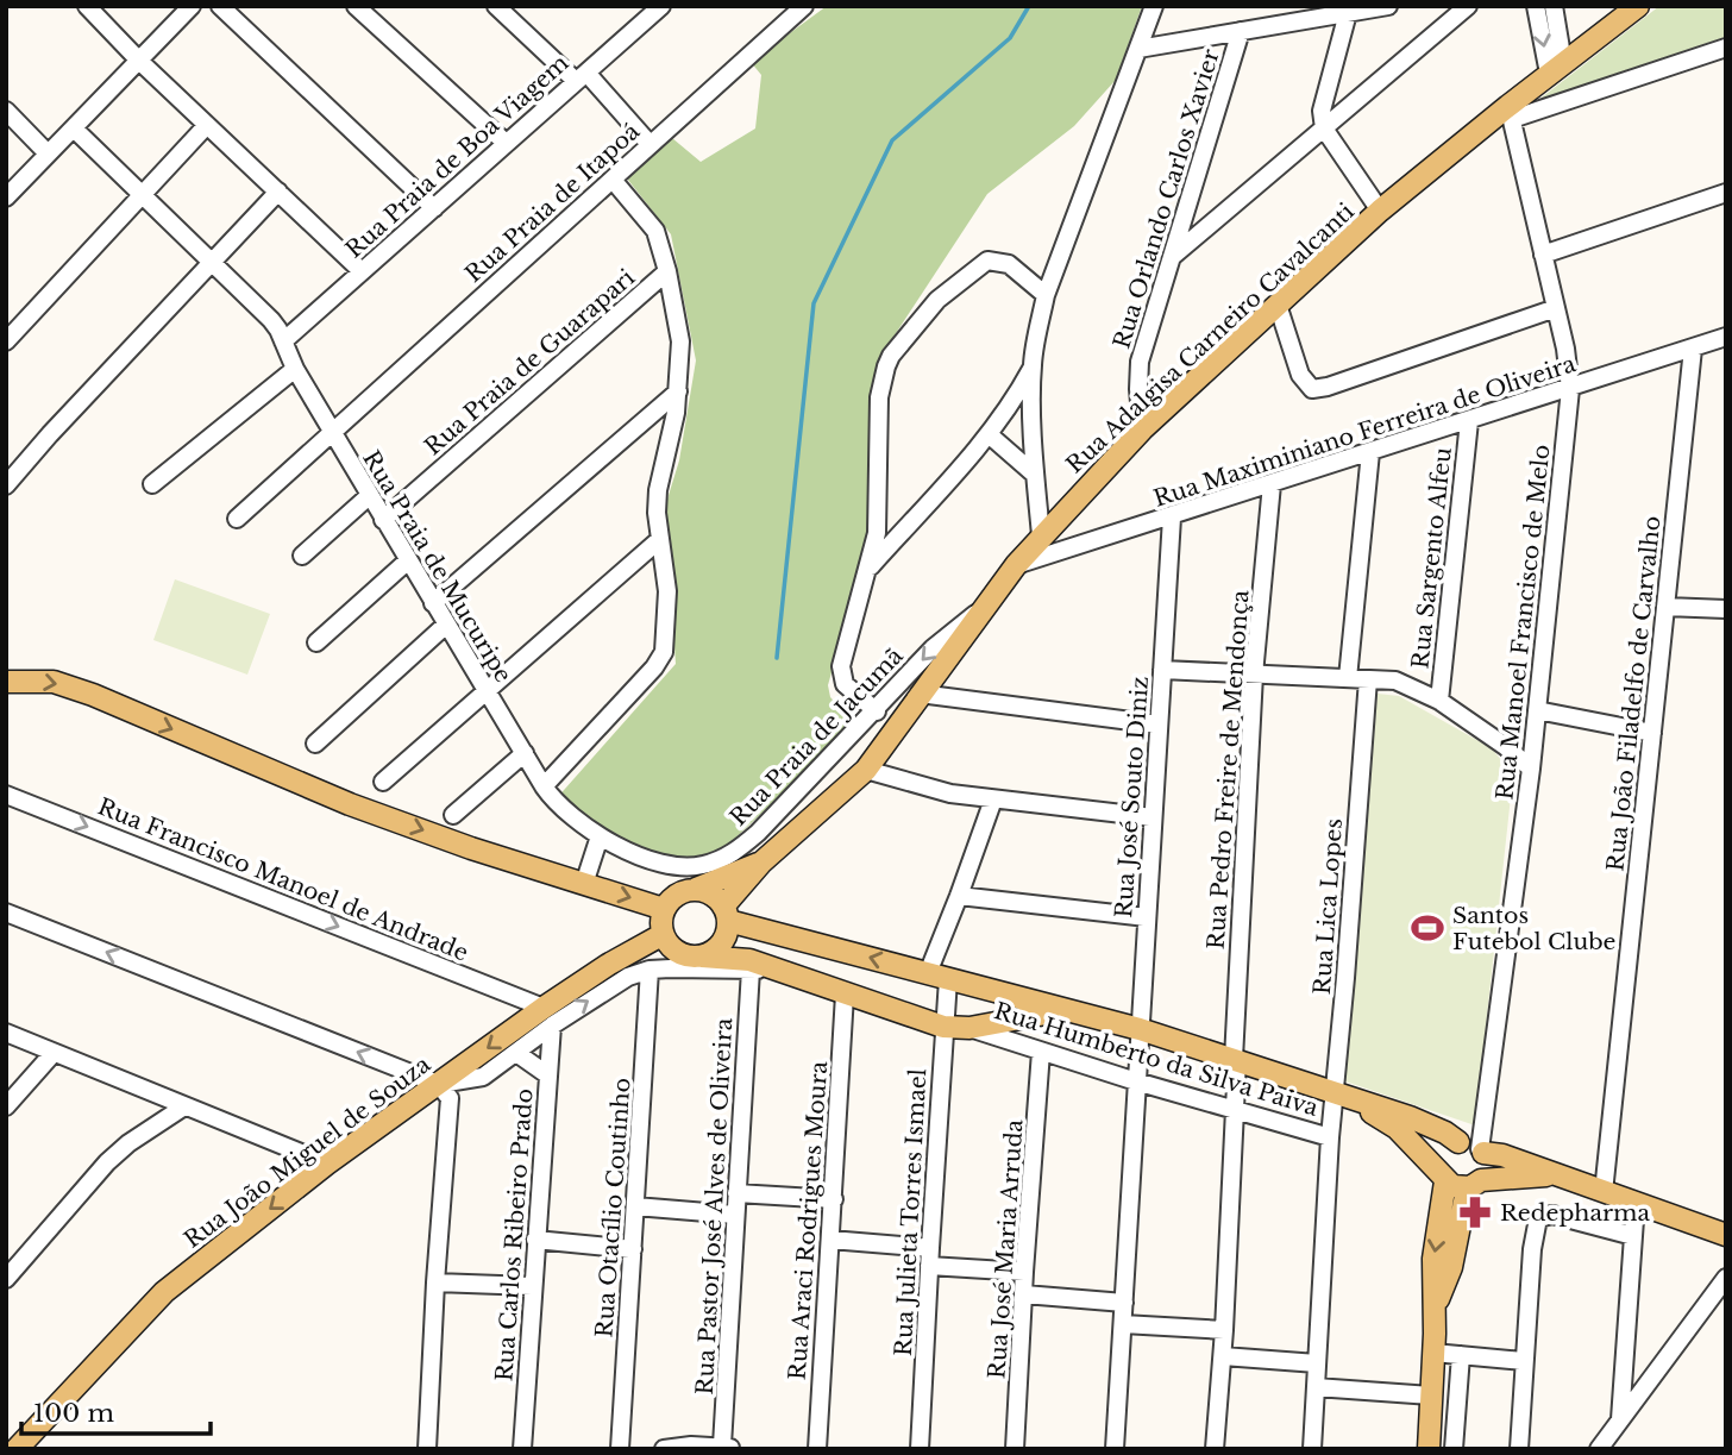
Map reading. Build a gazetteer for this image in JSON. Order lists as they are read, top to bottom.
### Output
{
  "streets": {
    "main road": ["Rua Adalgisa Carneiro Cavalcanti", "Rua João Miguel de Souza"],
    "street": [
      "Rua Praia de Boa Viagem",
      "Rua Orlando Carlos Xavier",
      "Rua Praia de Itapoá",
      "Rua Praia de Guarapari",
      "Rua Maximiniano Ferreira de Oliveira",
      "Rua Sargento Alfeu",
      "Rua Praia de Mucuripe",
      "Rua Manoel Francisco de Melo",
      "Rua João Filadelfo de Carvalho",
      "Rua Praia de Jacumã",
      "Rua Pedro Freire de Mendonça",
      "Rua José Souto Diniz",
      "Rua Francisco Manoel de Andrade",
      "Rua Lica Lopes",
      "Rua Humberto da Silva Paiva",
      "Rua Pastor José Alves de Oliveira",
      "Rua Otacílio Coutinho",
      "Rua Julieta Torres Ismael",
      "Rua Araci Rodrigues Moura",
      "Rua Carlos Ribeiro Prado",
      "Rua José Maria Arruda"
    ]
  },
  "crossings": [
    ["Rua Praia de Boa Viagem", "Rua Praia de Mucuripe"],
    ["Rua Orlando Carlos Xavier", "Rua Adalgisa Carneiro Cavalcanti"],
    ["Rua Praia de Itapoá", "Rua Praia de Mucuripe"],
    ["Rua Adalgisa Carneiro Cavalcanti", "Rua Maximiniano Ferreira de Oliveira"],
    ["Rua Adalgisa Carneiro Cavalcanti", "Rua Manoel Francisco de Melo"],
    ["Rua Adalgisa Carneiro Cavalcanti", "Rua Praia de Jacumã"],
    ["Rua Adalgisa Carneiro Cavalcanti", "Rua João Miguel de Souza"],
    ["Rua Praia de Guarapari", "Rua Praia de Mucuripe"],
    ["Rua Maximiniano Ferreira de Oliveira", "Rua Sargento Alfeu"],
    ["Rua Maximiniano Ferreira de Oliveira", "Rua Manoel Francisco de Melo"],
    ["Rua Maximiniano Ferreira de Oliveira", "Rua João Filadelfo de Carvalho"],
    ["Rua Maximiniano Ferreira de Oliveira", "Rua Pedro Freire de Mendonça"],
    ["Rua Maximiniano Ferreira de Oliveira", "Rua José Souto Diniz"],
    ["Rua Praia de Mucuripe", "Rua Praia de Jacumã"],
    ["Rua Pedro Freire de Mendonça", "Rua Humberto da Silva Paiva"],
    ["Rua José Souto Diniz", "Rua Humberto da Silva Paiva"],
    ["Rua Francisco Manoel de Andrade", "Rua João Miguel de Souza"],
    ["Rua Francisco Manoel de Andrade", "Rua Carlos Ribeiro Prado"],
    ["Rua Lica Lopes", "Rua Humberto da Silva Paiva"],
    ["Rua Humberto da Silva Paiva", "Rua José Maria Arruda"],
    ["Rua João Miguel de Souza", "Rua Carlos Ribeiro Prado"]
  ],
  "one_way": ["Rua João Miguel de Souza"],
  "places": {
    "sports": ["Santos Futebol Clube"],
    "pharmacy": ["Redepharma"]
  },
  "scale_bar": "100 m"
}
